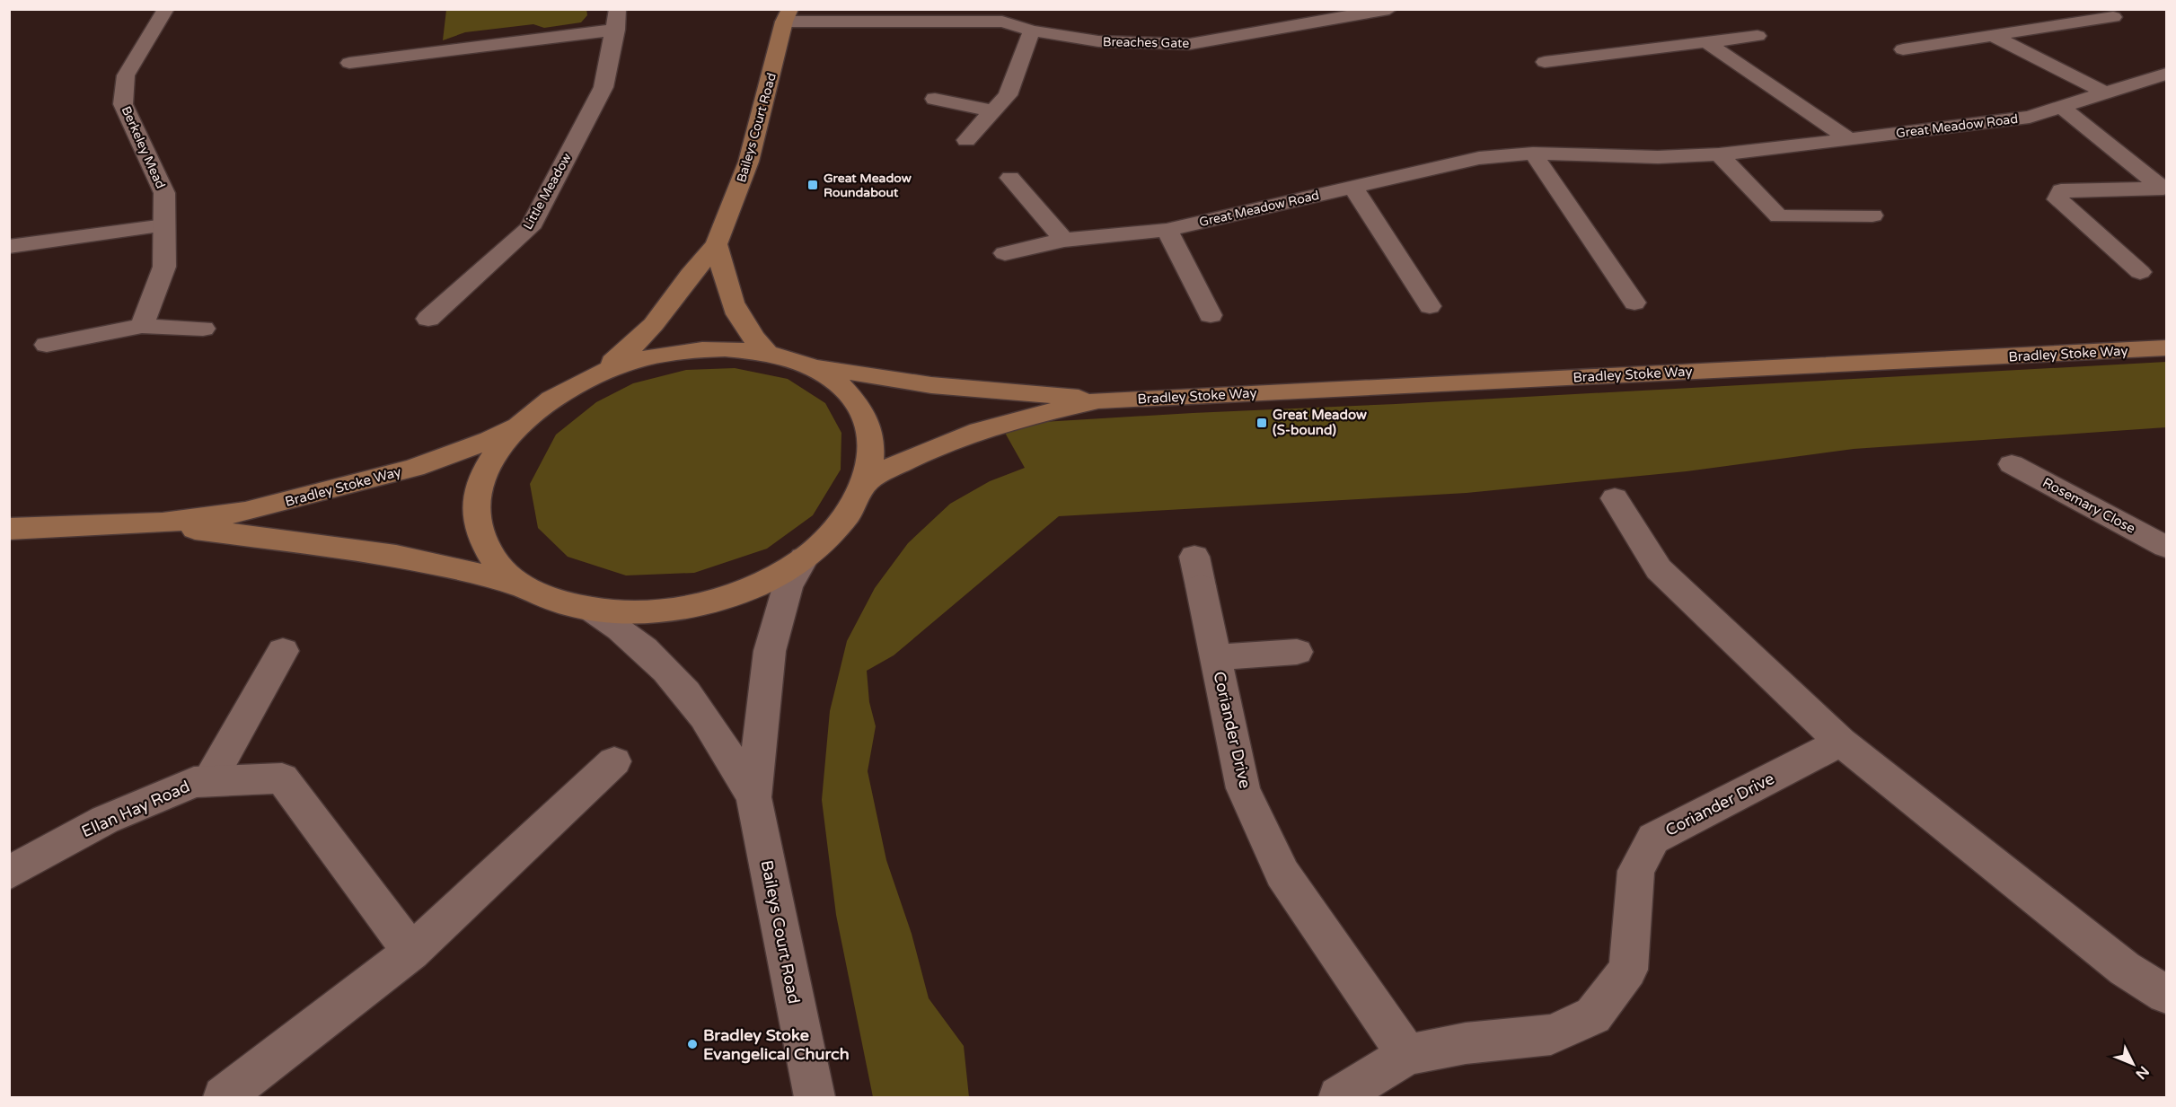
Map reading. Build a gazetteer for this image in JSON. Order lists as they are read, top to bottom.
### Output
{
  "streets": {
    "street": [
      "Breaches Gate",
      "Great Meadow Road",
      "Baileys Court Road",
      "Berkeley Mead",
      "Little Meadow",
      "Bradley Stoke Way",
      "Rosemary Close",
      "Coriander Drive",
      "Ellan Hay Road"
    ]
  },
  "crossings": [
    ["Breaches Gate", "Baileys Court Road"]
  ],
  "places": {
    "transit": ["Great Meadow Roundabout", "Great Meadow (S-bound)"],
    "other": ["Bradley Stoke Evangelical Church"]
  },
  "north": "bottom right"
}
